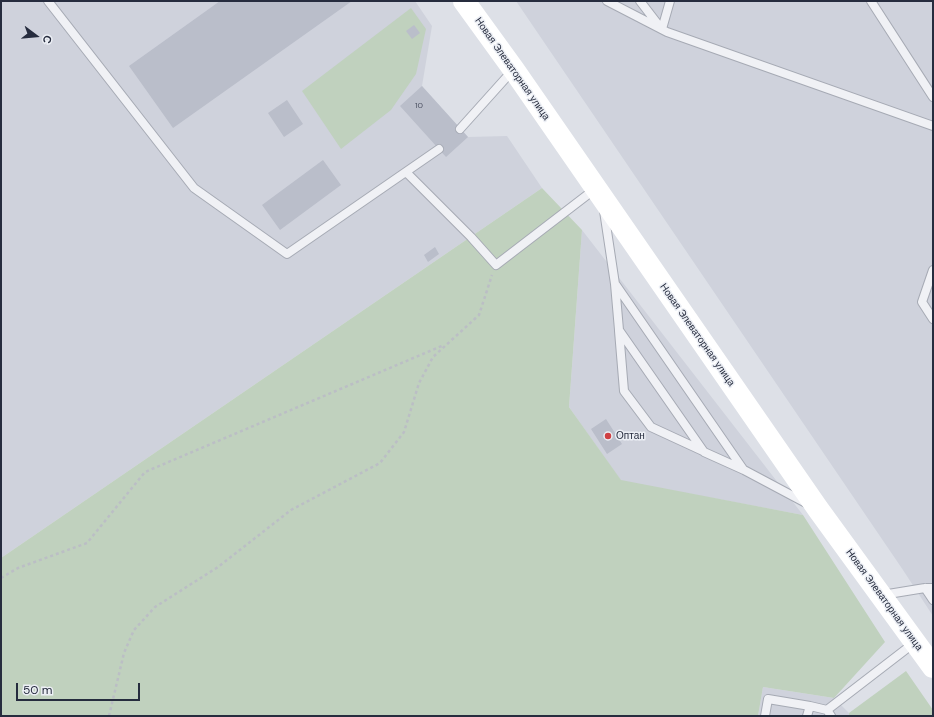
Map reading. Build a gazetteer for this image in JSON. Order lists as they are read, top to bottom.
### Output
{
  "streets": {
    "main road": ["Новая Элеваторная улица"]
  },
  "places": ["Оптан"],
  "house_numbers": ["10"],
  "scale_bar": "50 m",
  "north": "right"
}
